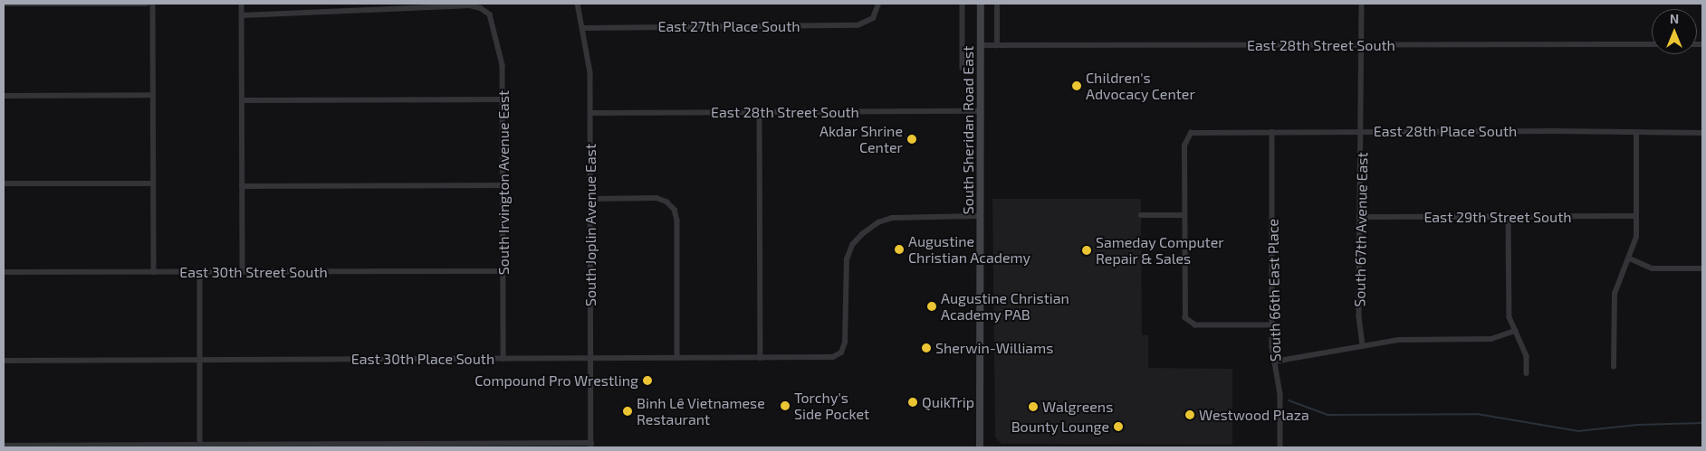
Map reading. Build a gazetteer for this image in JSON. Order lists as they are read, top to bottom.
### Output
{
  "streets": {
    "main road": ["South Sheridan Road East"],
    "street": [
      "East 27th Place South",
      "East 28th Street South",
      "East 28th Place South",
      "South Irvington Avenue East",
      "East 29th Street South",
      "South Joplin Avenue East",
      "South 67th Avenue East",
      "East 30th Street South",
      "South 66th East Place",
      "East 30th Place South"
    ]
  },
  "crossings": [
    ["East 27th Place South", "South Joplin Avenue East"],
    ["East 28th Street South", "South Sheridan Road East"],
    ["East 28th Street South", "South Joplin Avenue East"],
    ["East 28th Street South", "South 67th Avenue East"],
    ["South Sheridan Road East", "East 30th Place South"],
    ["East 28th Place South", "South 67th Avenue East"],
    ["East 28th Place South", "South 66th East Place"],
    ["South Irvington Avenue East", "East 30th Street South"],
    ["South Irvington Avenue East", "East 30th Place South"],
    ["East 29th Street South", "South 67th Avenue East"],
    ["South Joplin Avenue East", "East 30th Place South"]
  ],
  "places": [
    "Children's Advocacy Center",
    "Akdar Shrine Center",
    "Augustine Christian Academy",
    "Sameday Computer Repair & Sales",
    "Augustine Christian Academy PAB",
    "Sherwin-Williams",
    "Compound Pro Wrestling",
    "QuikTrip",
    "Torchy's Side Pocket",
    "Walgreens",
    "Binh Lê Vietnamese Restaurant",
    "Westwood Plaza",
    "Bounty Lounge"
  ],
  "north": "top"
}
